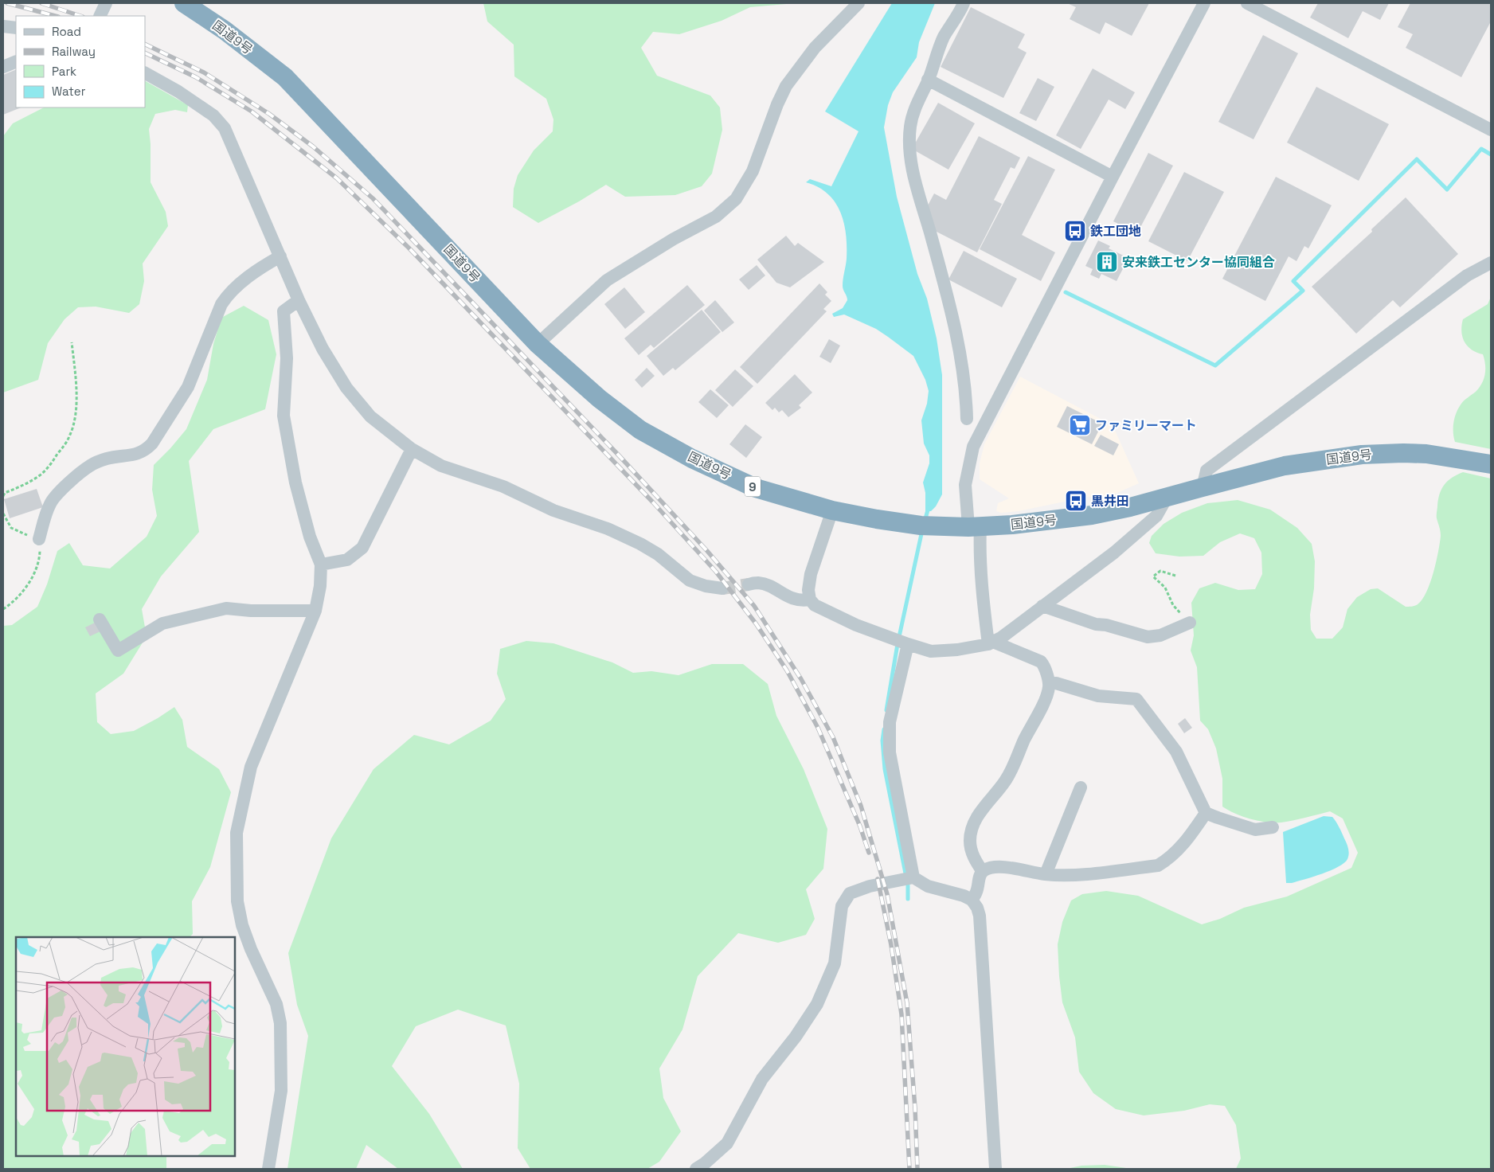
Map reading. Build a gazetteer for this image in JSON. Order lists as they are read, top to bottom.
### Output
{
  "streets": {
    "highway": ["国道9号", "9"]
  },
  "places": {
    "bus stop": ["鉄工団地", "黒井田"],
    "building": ["安来鉄工センター協同組合"],
    "supermarket": ["ファミリーマート"]
  },
  "legend": [
    "Road",
    "Railway",
    "Park",
    "Water"
  ]
}
